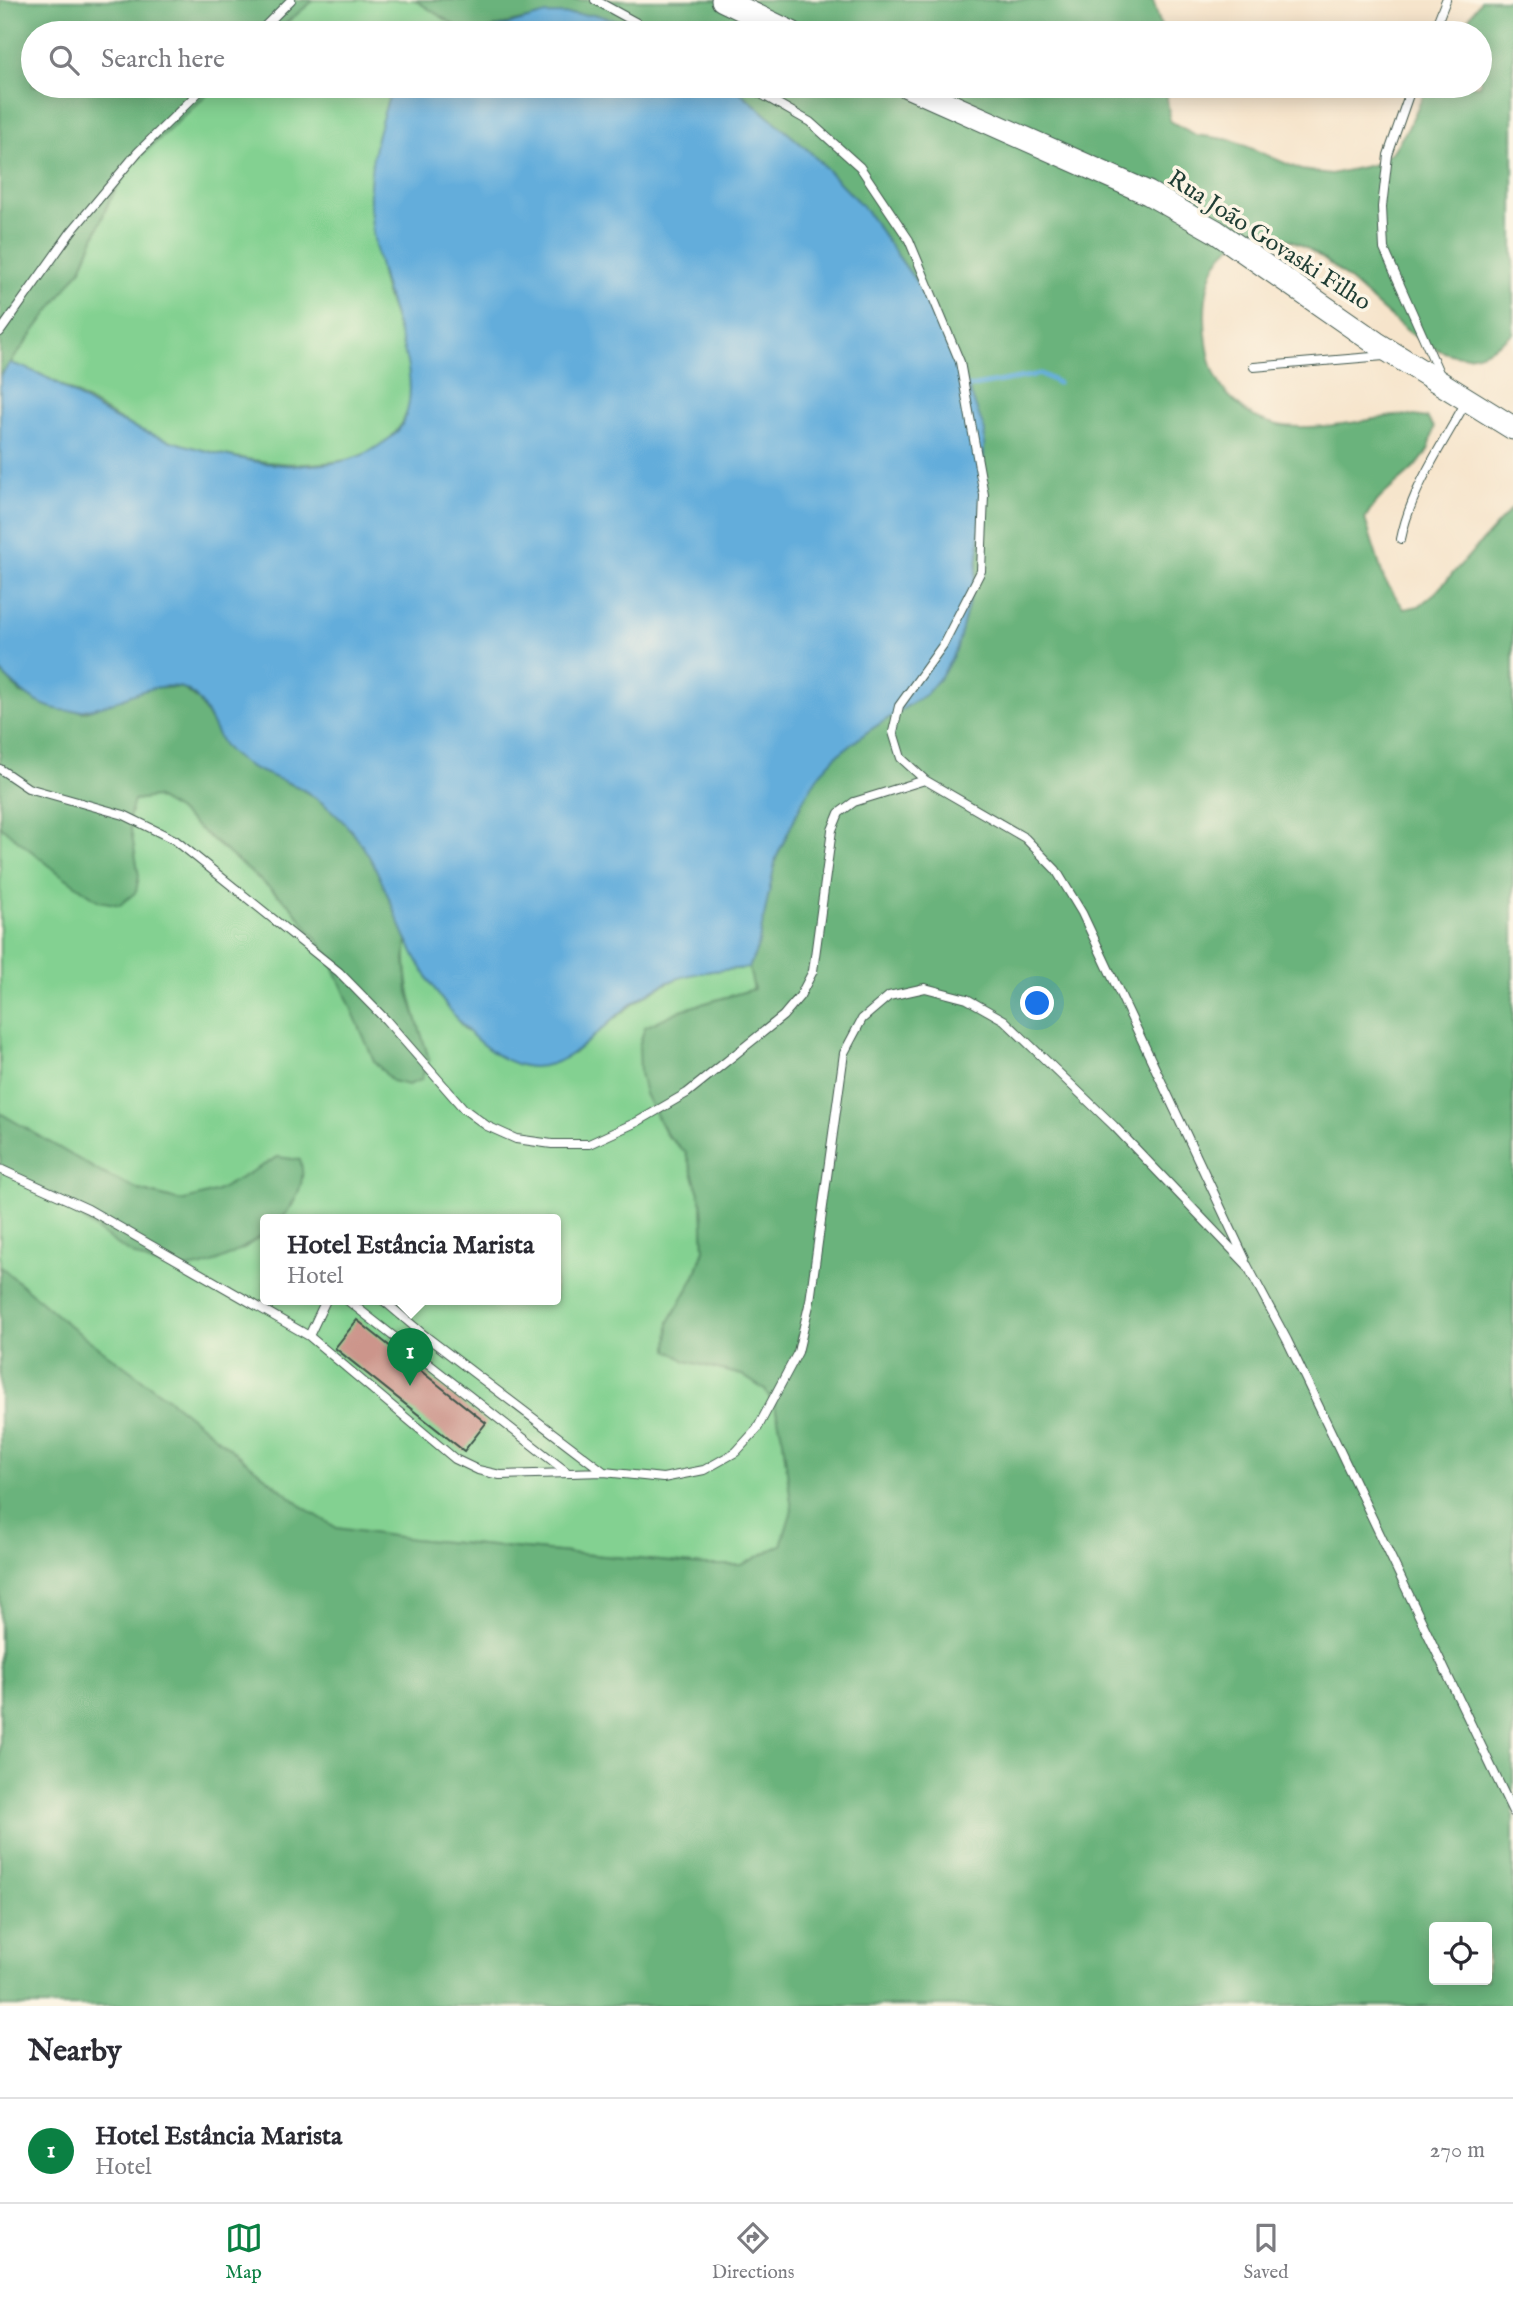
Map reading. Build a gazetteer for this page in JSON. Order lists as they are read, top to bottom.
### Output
{
  "streets": {
    "street": ["Rua João Govaski Filho"]
  },
  "page": {
    "search": "Search here",
    "popup": ["Hotel Estância Marista", "Hotel"],
    "pins": "1",
    "heading": "Nearby",
    "list": [
      {
        "mark": "1",
        "name": "Hotel Estância Marista",
        "note": "Hotel",
        "value": "270 m"
      }
    ],
    "nav": ["Map", "Directions", "Saved"]
  }
}
